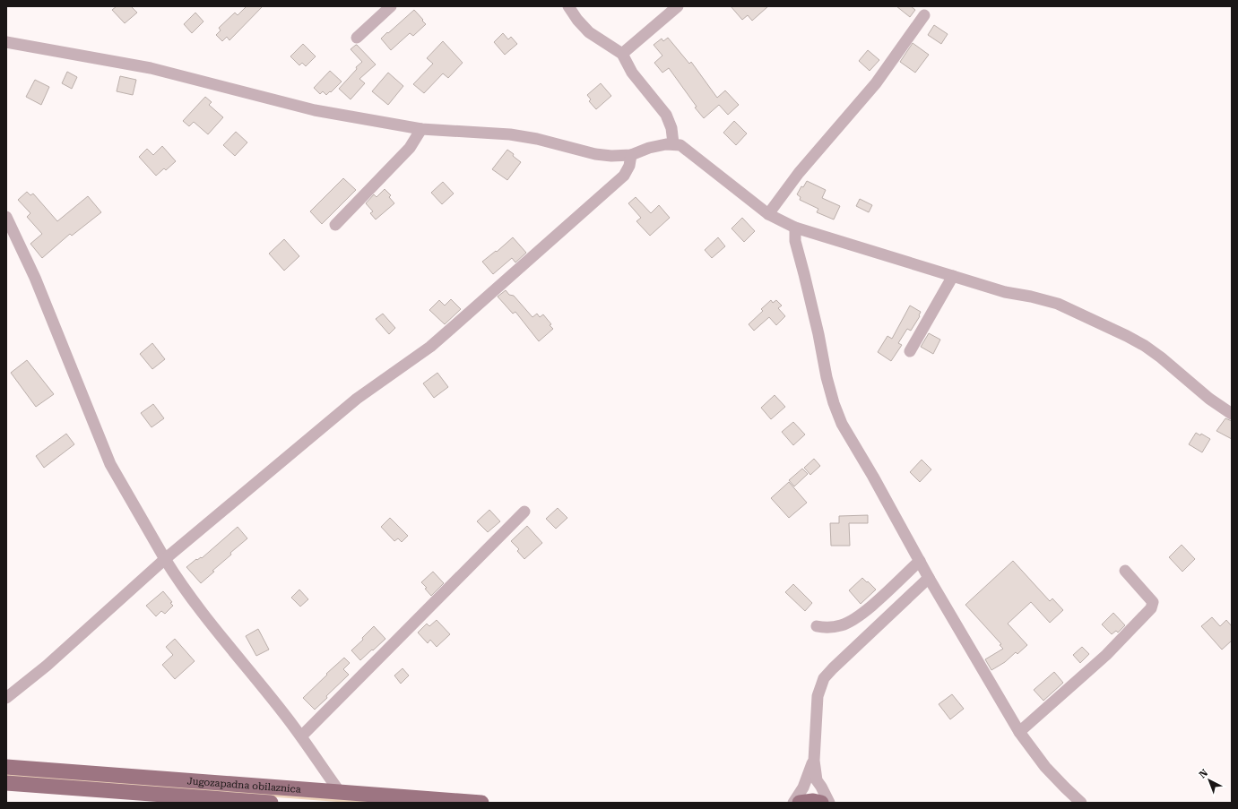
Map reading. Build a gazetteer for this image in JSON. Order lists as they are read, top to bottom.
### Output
{
  "streets": {
    "main road": ["Jugozapadna obilaznica"]
  },
  "north": "top left"
}
